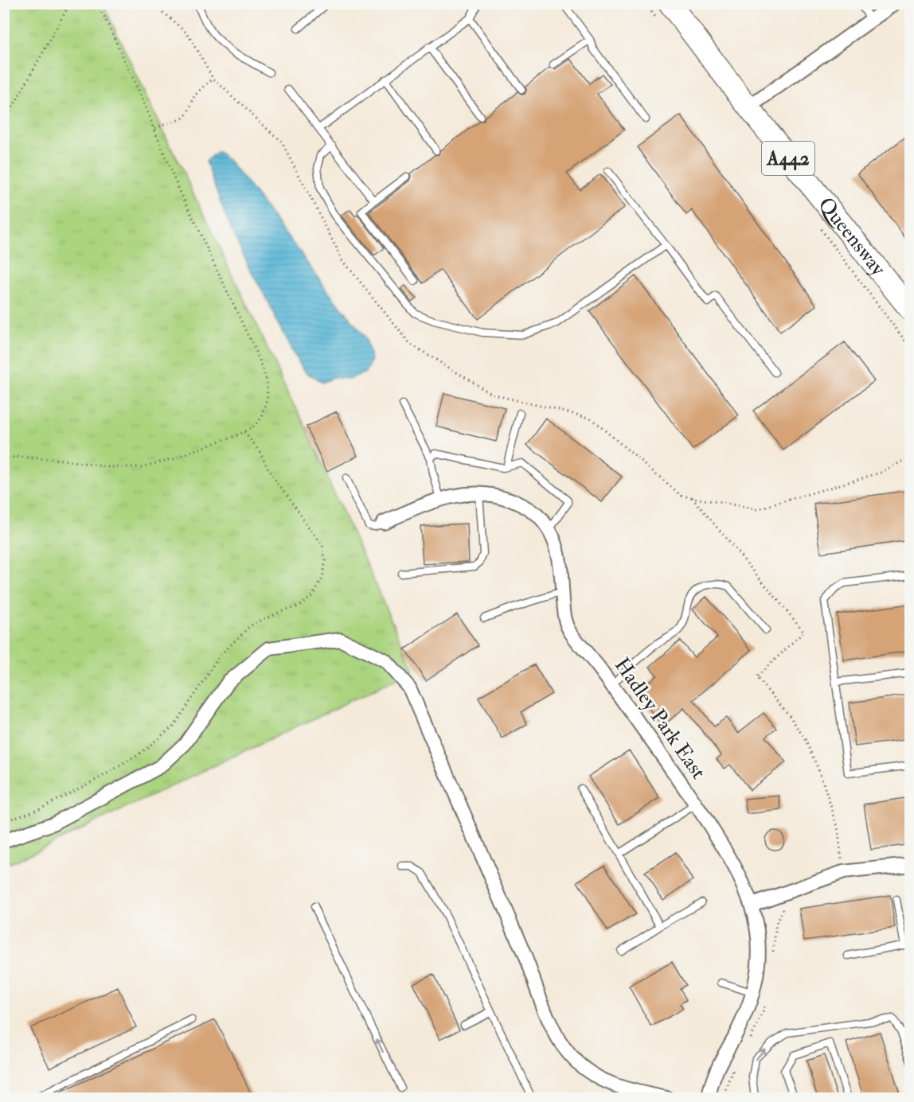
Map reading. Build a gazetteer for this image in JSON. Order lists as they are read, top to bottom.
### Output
{
  "streets": {
    "main road": ["A442", "Queensway"],
    "street": ["Hadley Park East"]
  }
}
